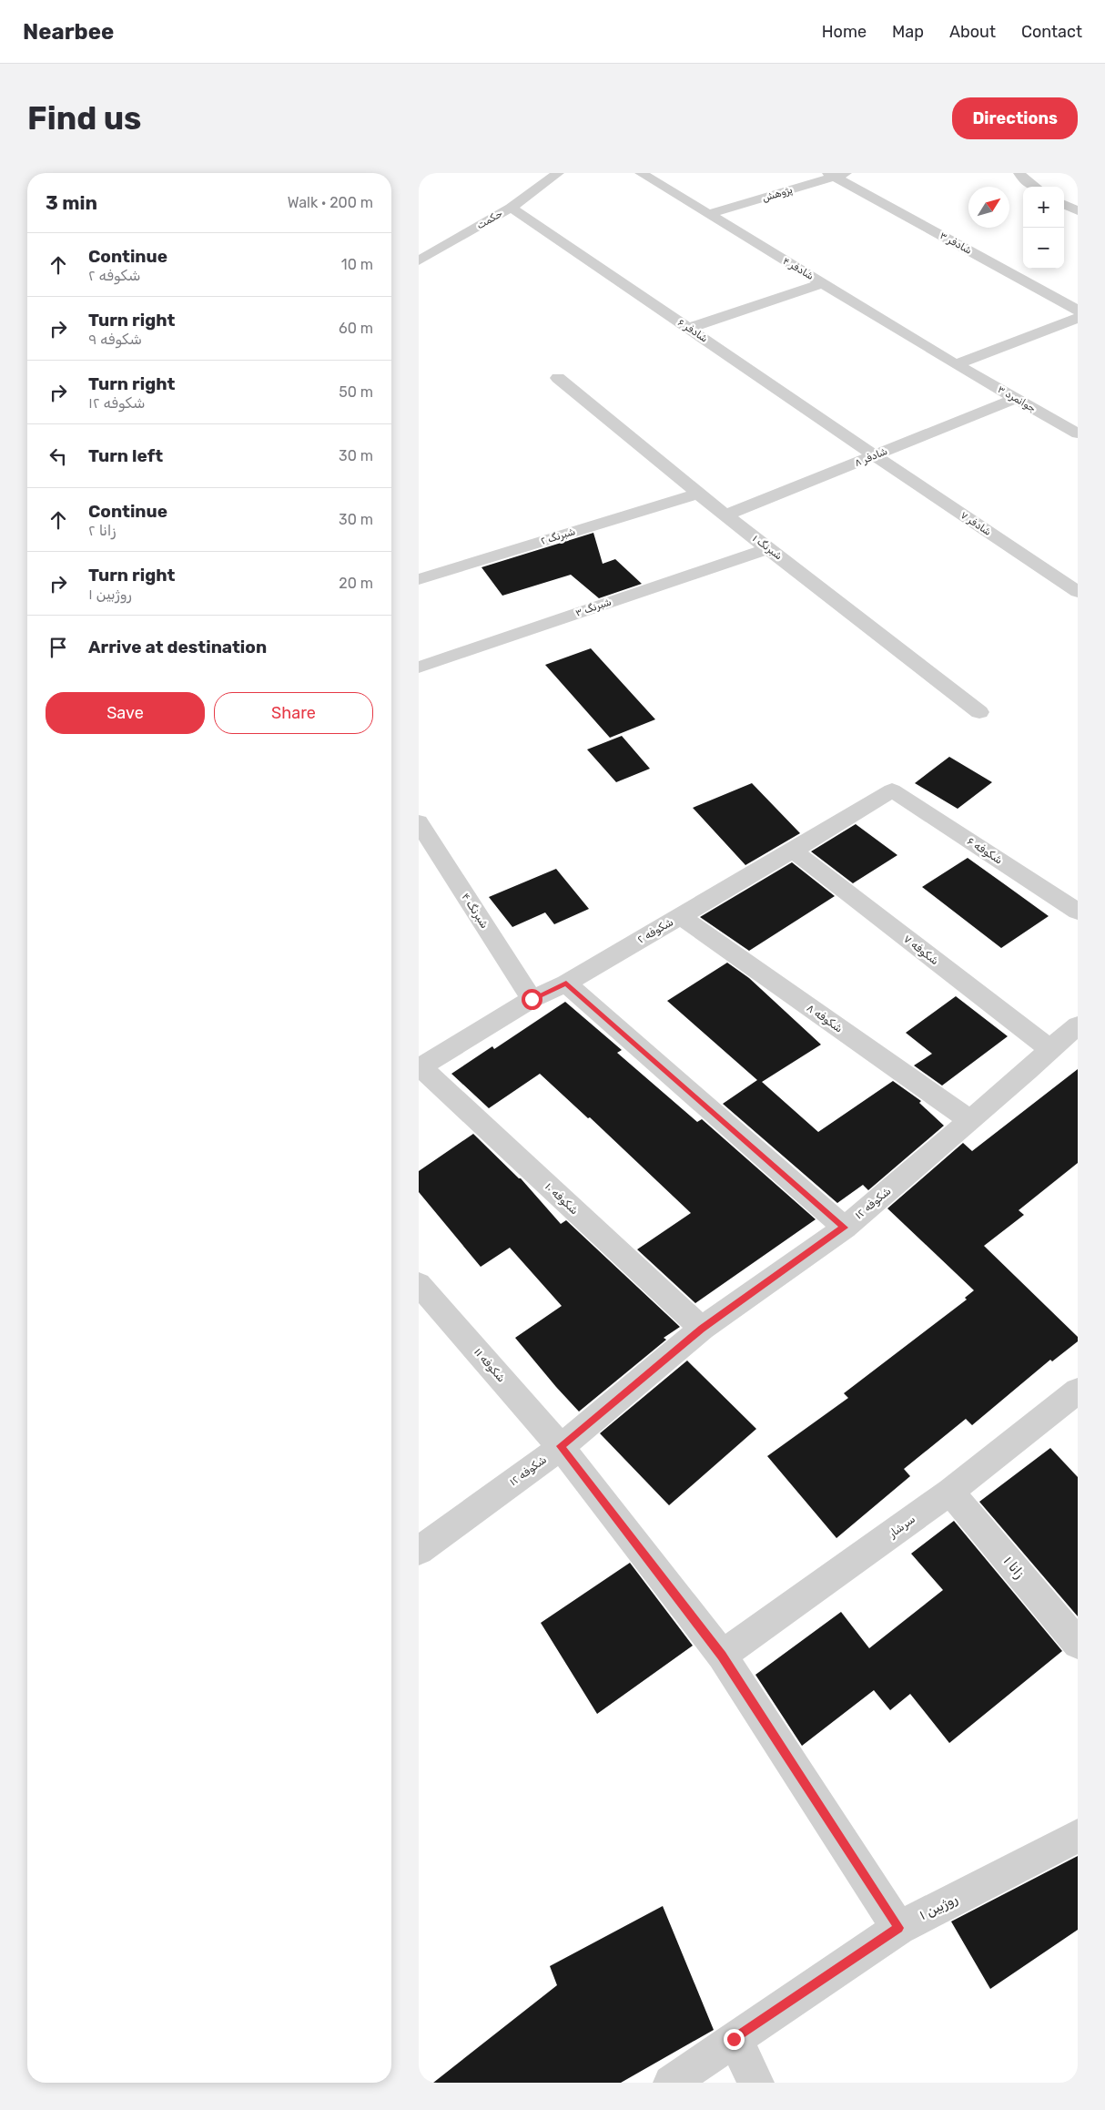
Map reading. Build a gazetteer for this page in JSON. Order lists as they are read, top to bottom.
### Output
{
  "streets": {
    "street": [
      "پژوهش",
      "حکمت",
      "شادفر ۳",
      "شادفر ۴",
      "شادفر ۶",
      "جوانمرد ۳",
      "شادفر ۸",
      "شادفر ۷",
      "شبرنگ ۲",
      "شبرنگ ۱",
      "شبرنگ ۳",
      "شکوفه ۶",
      "شبرنگ ۴",
      "شکوفه ۲",
      "شکوفه ۷",
      "شکوفه ۸",
      "شکوفه ۱۰",
      "شکوفه ۱۲",
      "شکوفه ۱۱",
      "سرشار",
      "زانا ۱",
      "روژبین ۱"
    ]
  },
  "crossings": [
    ["پژوهش", "شادفر ۳"],
    ["پژوهش", "شادفر ۴"],
    ["حکمت", "شادفر ۶"],
    ["شادفر ۴", "جوانمرد ۳"],
    ["شادفر ۶", "شادفر ۸"],
    ["شادفر ۶", "شادفر ۷"],
    ["جوانمرد ۳", "شادفر ۸"],
    ["شادفر ۸", "شادفر ۷"],
    ["شادفر ۸", "شبرنگ ۱"],
    ["شبرنگ ۲", "شبرنگ ۱"],
    ["شبرنگ ۱", "شبرنگ ۳"],
    ["شکوفه ۶", "شکوفه ۲"],
    ["شبرنگ ۴", "شکوفه ۲"],
    ["شکوفه ۲", "شکوفه ۷"],
    ["شکوفه ۲", "شکوفه ۸"],
    ["شکوفه ۲", "شکوفه ۱۰"],
    ["شکوفه ۷", "شکوفه ۱۲"],
    ["شکوفه ۸", "شکوفه ۱۲"],
    ["شکوفه ۱۰", "شکوفه ۱۲"],
    ["شکوفه ۱۲", "شکوفه ۱۱"],
    ["شکوفه ۱۱", "سرشار"],
    ["شکوفه ۱۱", "روژبین ۱"],
    ["سرشار", "زانا ۱"]
  ],
  "north": "top right",
  "page": {
    "header": "Nearbee",
    "nav": [
      "Home",
      "Map",
      "About",
      "Contact"
    ],
    "buttons": [
      "Directions",
      ["Save", "Share"]
    ],
    "title": "Find us",
    "heading": ["3 min", "Walk · 200 m"],
    "map_buttons": ["+", "−"],
    "list": [
      ["Continue", "شکوفه ۲", "10 m"],
      ["Turn right", "شکوفه ۹", "60 m"],
      ["Turn right", "شکوفه ۱۲", "50 m"],
      ["Turn left", "30 m"],
      ["Continue", "زانا ۲", "30 m"],
      ["Turn right", "روژبین ۱", "20 m"],
      "Arrive at destination"
    ]
  }
}
